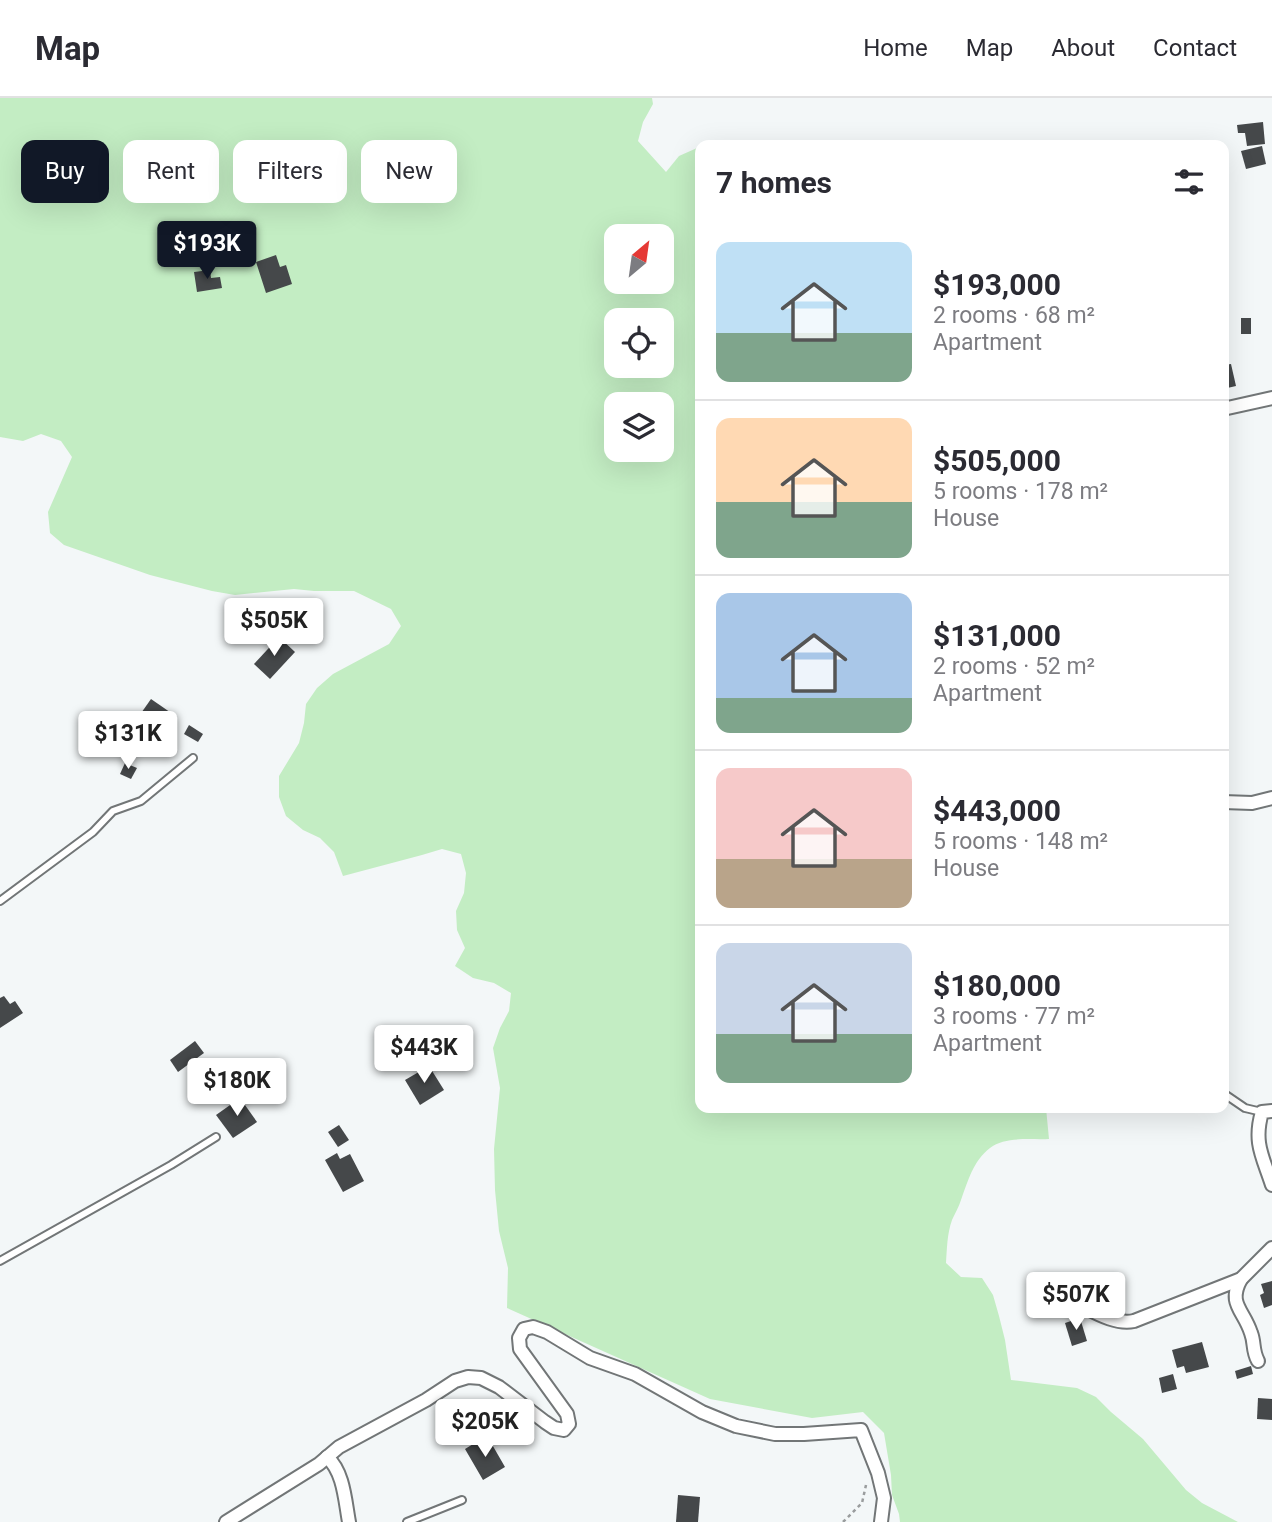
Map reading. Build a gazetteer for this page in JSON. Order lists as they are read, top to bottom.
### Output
{
  "north": "top right",
  "page": {
    "header": "Map",
    "nav": [
      "Home",
      "Map",
      "About",
      "Contact"
    ],
    "chip": [
      "Buy",
      "Rent",
      "Filters",
      "New"
    ],
    "heading": "7 homes",
    "price": [
      "$193K",
      "$505K",
      "$131K",
      "$443K",
      "$180K",
      "$507K",
      "$205K"
    ],
    "list": [
      {
        "name": "$193,000",
        "note": "2 rooms · 68 m² · Apartment"
      },
      {
        "name": "$505,000",
        "note": "5 rooms · 178 m² · House"
      },
      {
        "name": "$131,000",
        "note": "2 rooms · 52 m² · Apartment"
      },
      {
        "name": "$443,000",
        "note": "5 rooms · 148 m² · House"
      },
      {
        "name": "$180,000",
        "note": "3 rooms · 77 m² · Apartment"
      }
    ]
  }
}
